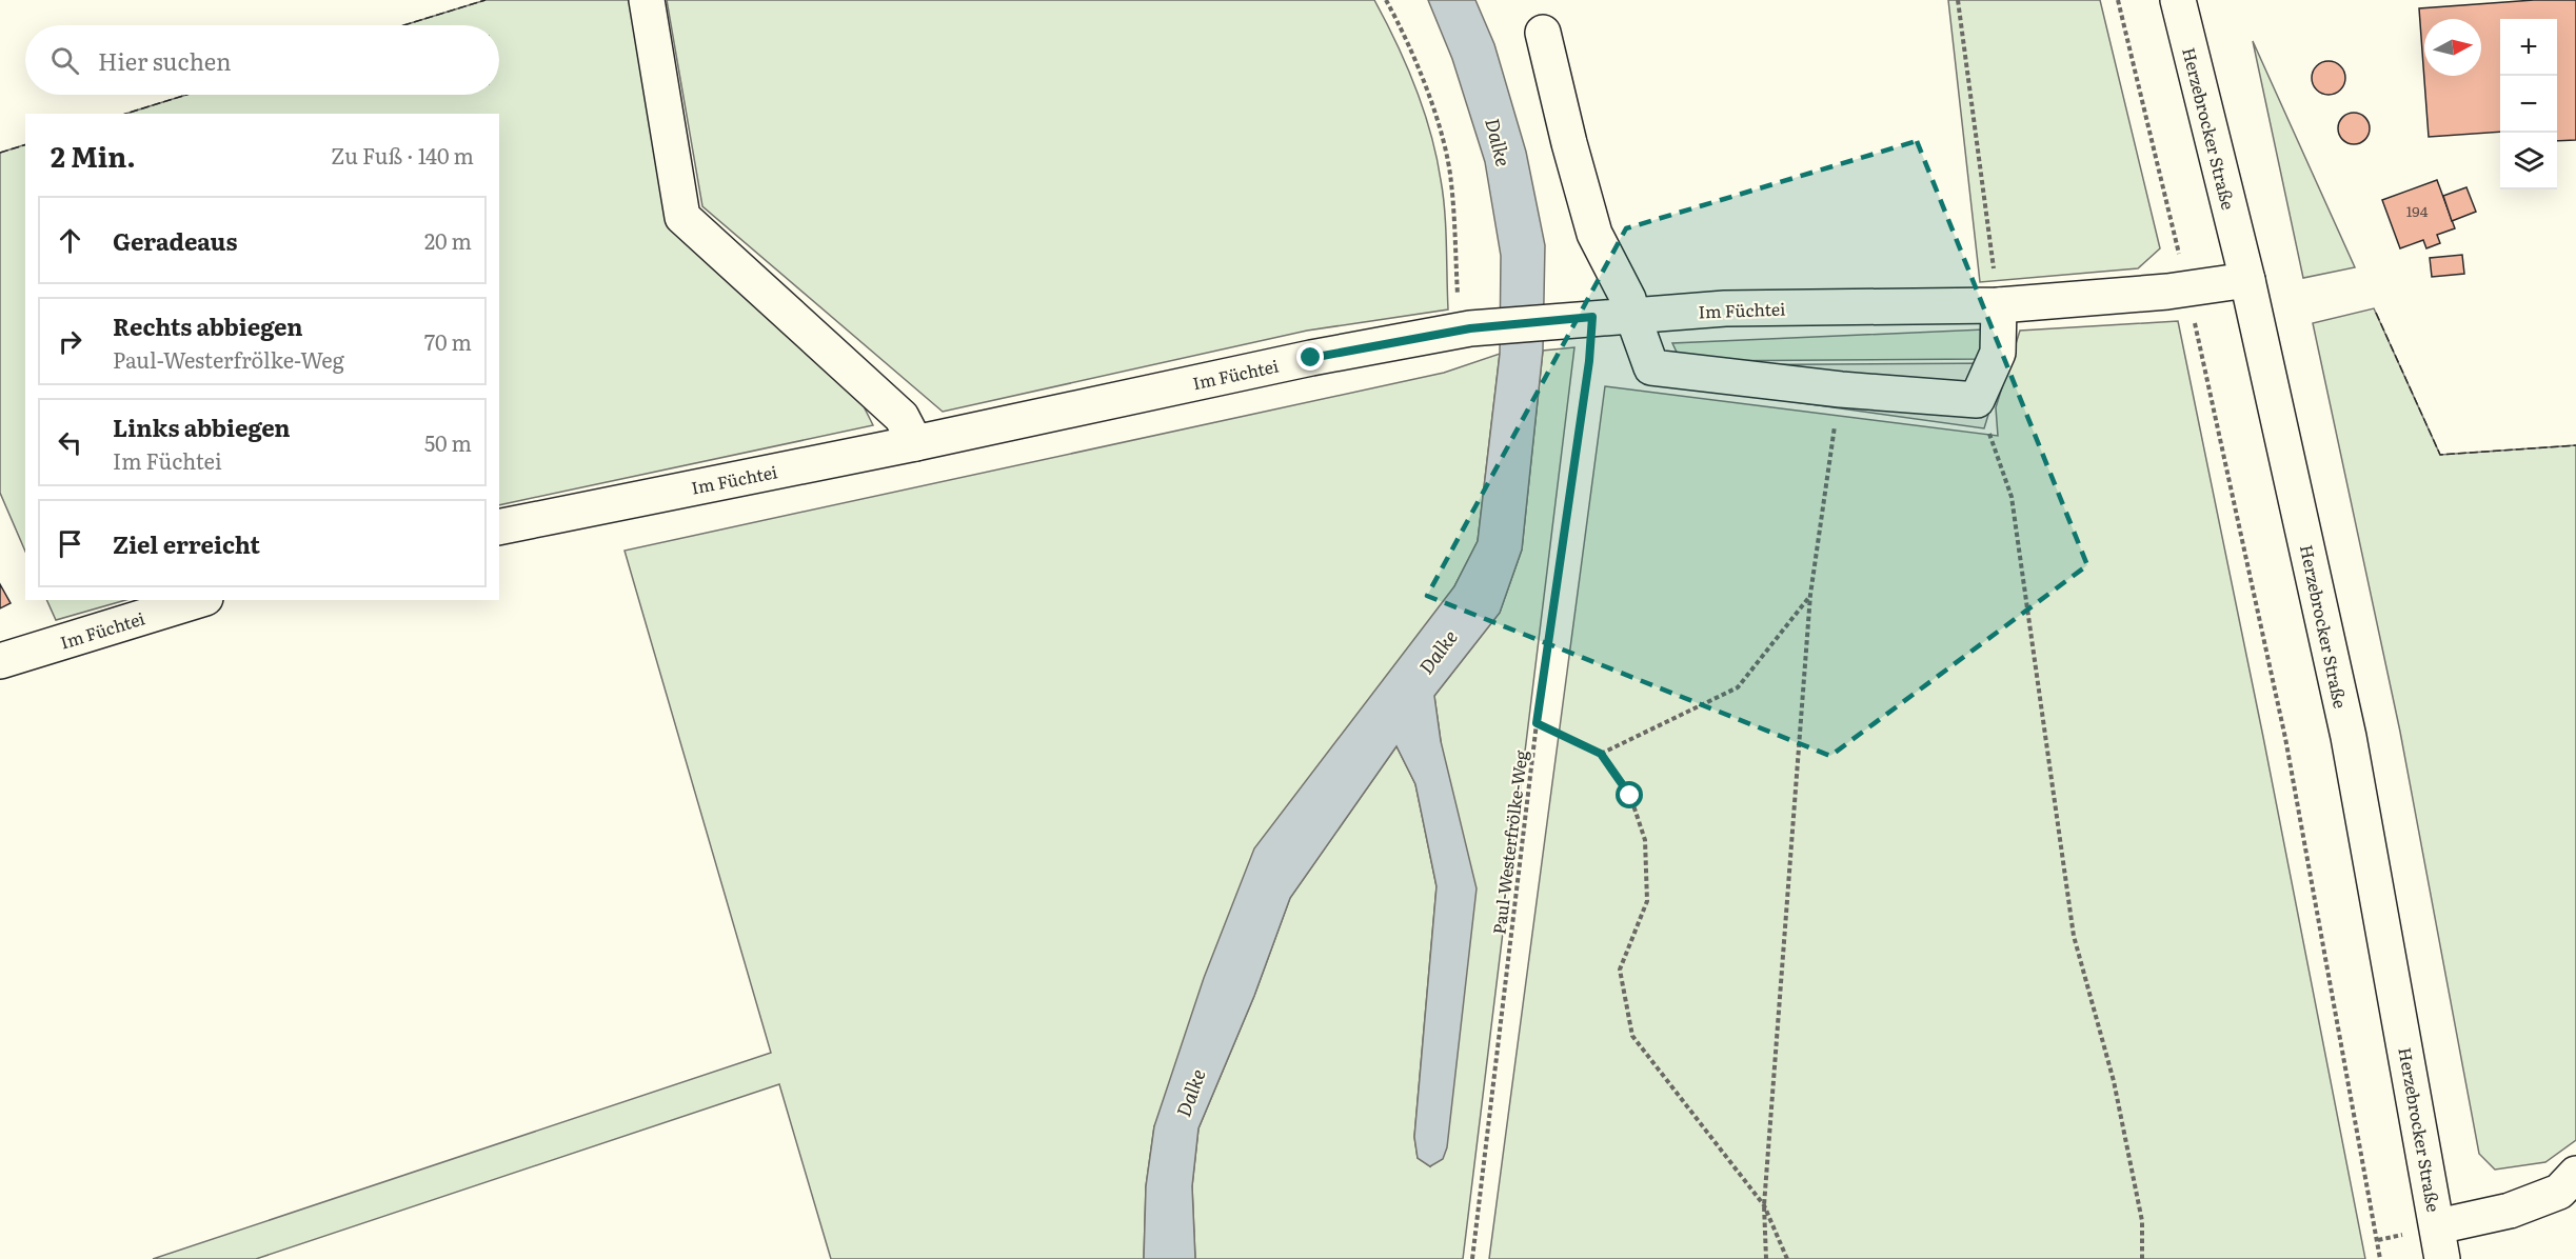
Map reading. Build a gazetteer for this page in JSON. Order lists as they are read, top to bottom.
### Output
{
  "streets": {
    "street": ["Herzebrocker Straße", "Im Füchtei"],
    "path": ["Paul-Westerfrölke-Weg"]
  },
  "crossings": [
    ["Herzebrocker Straße", "Im Füchtei"],
    ["Im Füchtei", "Paul-Westerfrölke-Weg"]
  ],
  "water": ["Dalke"],
  "house_numbers": ["194"],
  "north": "right",
  "page": {
    "map_buttons": ["+", "−"],
    "search": "Hier suchen",
    "heading": ["2 Min.", "Zu Fuß · 140 m"],
    "list": [
      ["Geradeaus", "20 m"],
      ["Rechts abbiegen", "Paul-Westerfrölke-Weg", "70 m"],
      ["Links abbiegen", "Im Füchtei", "50 m"],
      "Ziel erreicht"
    ]
  }
}
